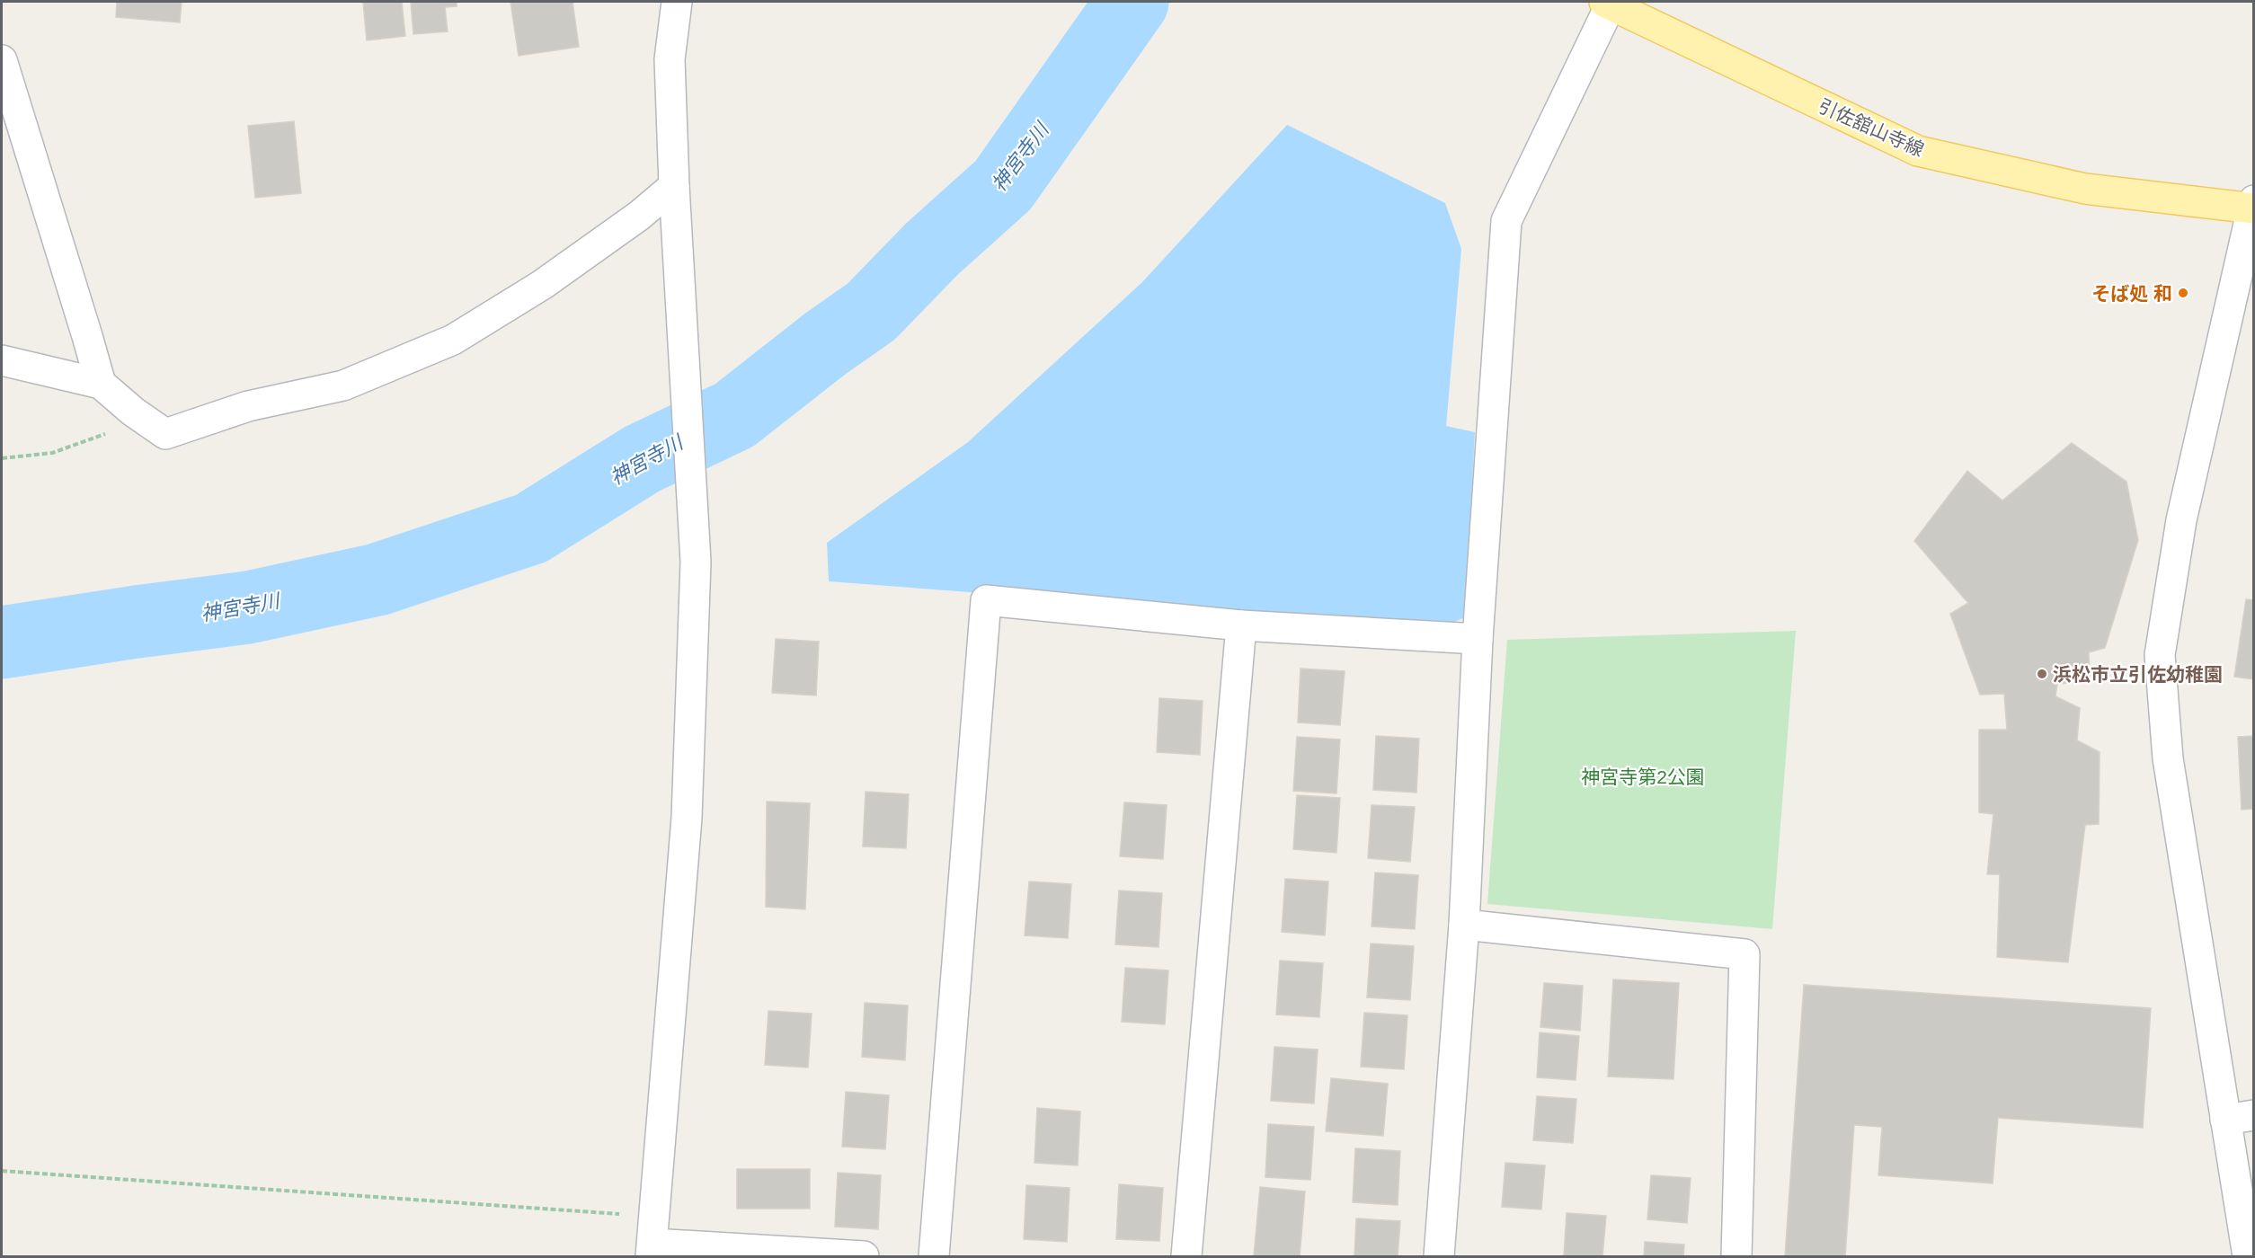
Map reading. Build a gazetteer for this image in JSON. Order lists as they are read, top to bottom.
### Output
{
  "streets": {
    "main road": ["引佐舘山寺線"]
  },
  "water": ["神宮寺川"],
  "parks": ["神宮寺第2公園"],
  "places": ["そば処 和", "浜松市立引佐幼稚園"]
}
